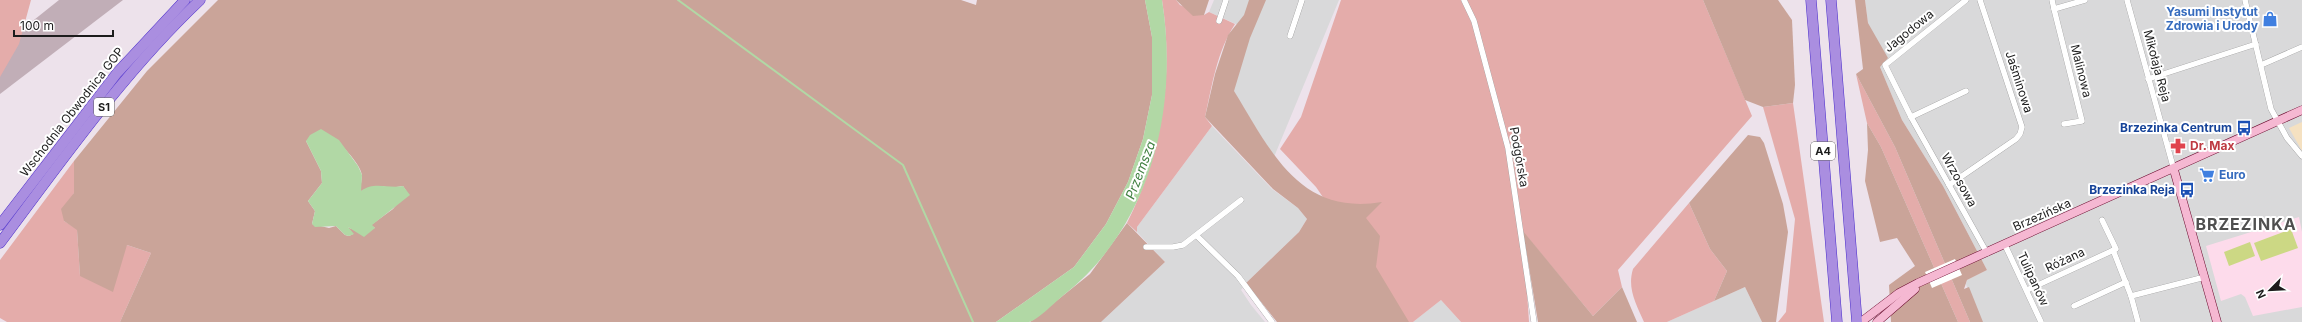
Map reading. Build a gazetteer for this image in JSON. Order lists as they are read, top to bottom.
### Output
{
  "streets": {
    "highway": ["S1", "Wschodnia Obwodnica GOP", "A4"],
    "main road": ["Mikołaja Reja", "Brzezińska"],
    "street": [
      "Jagodowa",
      "Malinowa",
      "Jaśminowa",
      "Podgórska",
      "Wrzosowa",
      "Różana",
      "Tulipanów"
    ]
  },
  "crossings": [
    ["Jagodowa", "Wrzosowa"],
    ["Mikołaja Reja", "Brzezińska"],
    ["Jaśminowa", "Wrzosowa"],
    ["Wrzosowa", "Brzezińska"],
    ["Brzezińska", "Tulipanów"],
    ["Różana", "Tulipanów"]
  ],
  "districts": ["BRZEZINKA"],
  "water": ["Przemsza"],
  "places": {
    "shop": ["Yasumi Instytut Zdrowia i Urody"],
    "bus stop": ["Brzezinka Centrum", "Brzezinka Reja"],
    "pharmacy": ["Dr. Max"],
    "supermarket": ["Euro"]
  },
  "scale_bar": "100 m",
  "north": "bottom left"
}
